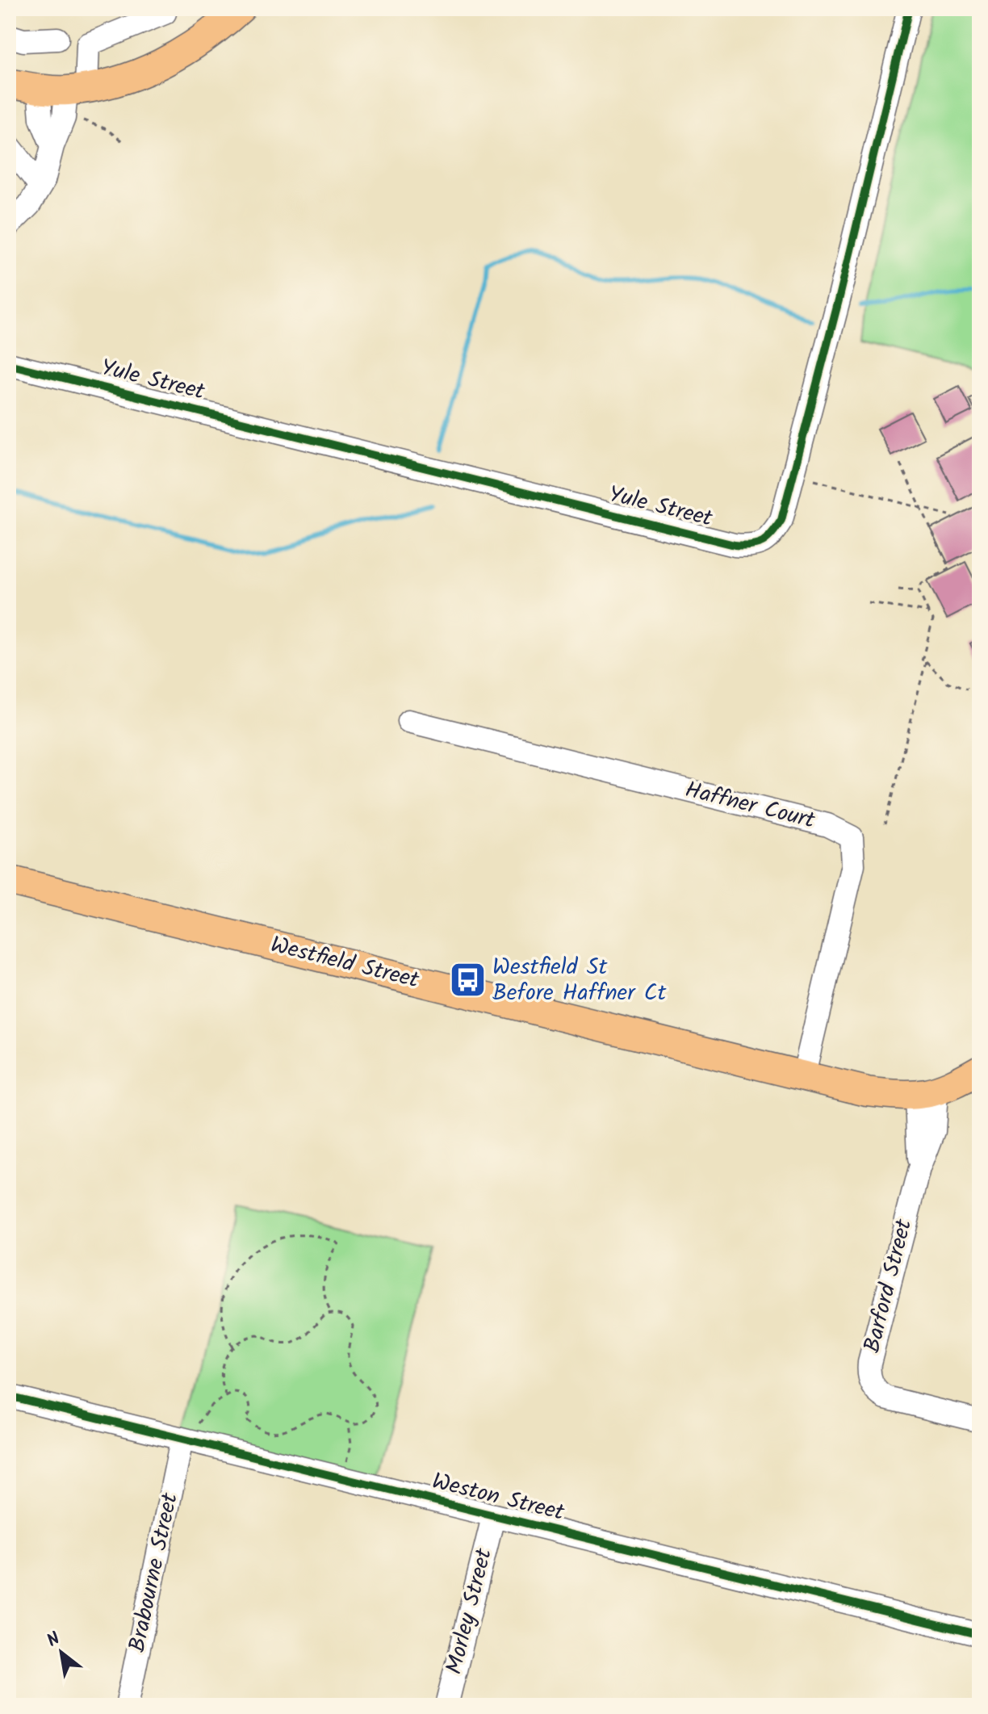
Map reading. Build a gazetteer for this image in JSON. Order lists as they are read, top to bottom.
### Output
{
  "streets": {
    "main road": ["Westfield Street"],
    "street": [
      "Yule Street",
      "Haffner Court",
      "Barford Street",
      "Weston Street",
      "Brabourne Street",
      "Morley Street"
    ]
  },
  "crossings": [
    ["Haffner Court", "Westfield Street"],
    ["Westfield Street", "Barford Street"],
    ["Weston Street", "Brabourne Street"],
    ["Weston Street", "Morley Street"]
  ],
  "places": {
    "bus stop": ["Westfield St Before Haffner Ct"]
  },
  "north": "top left"
}
